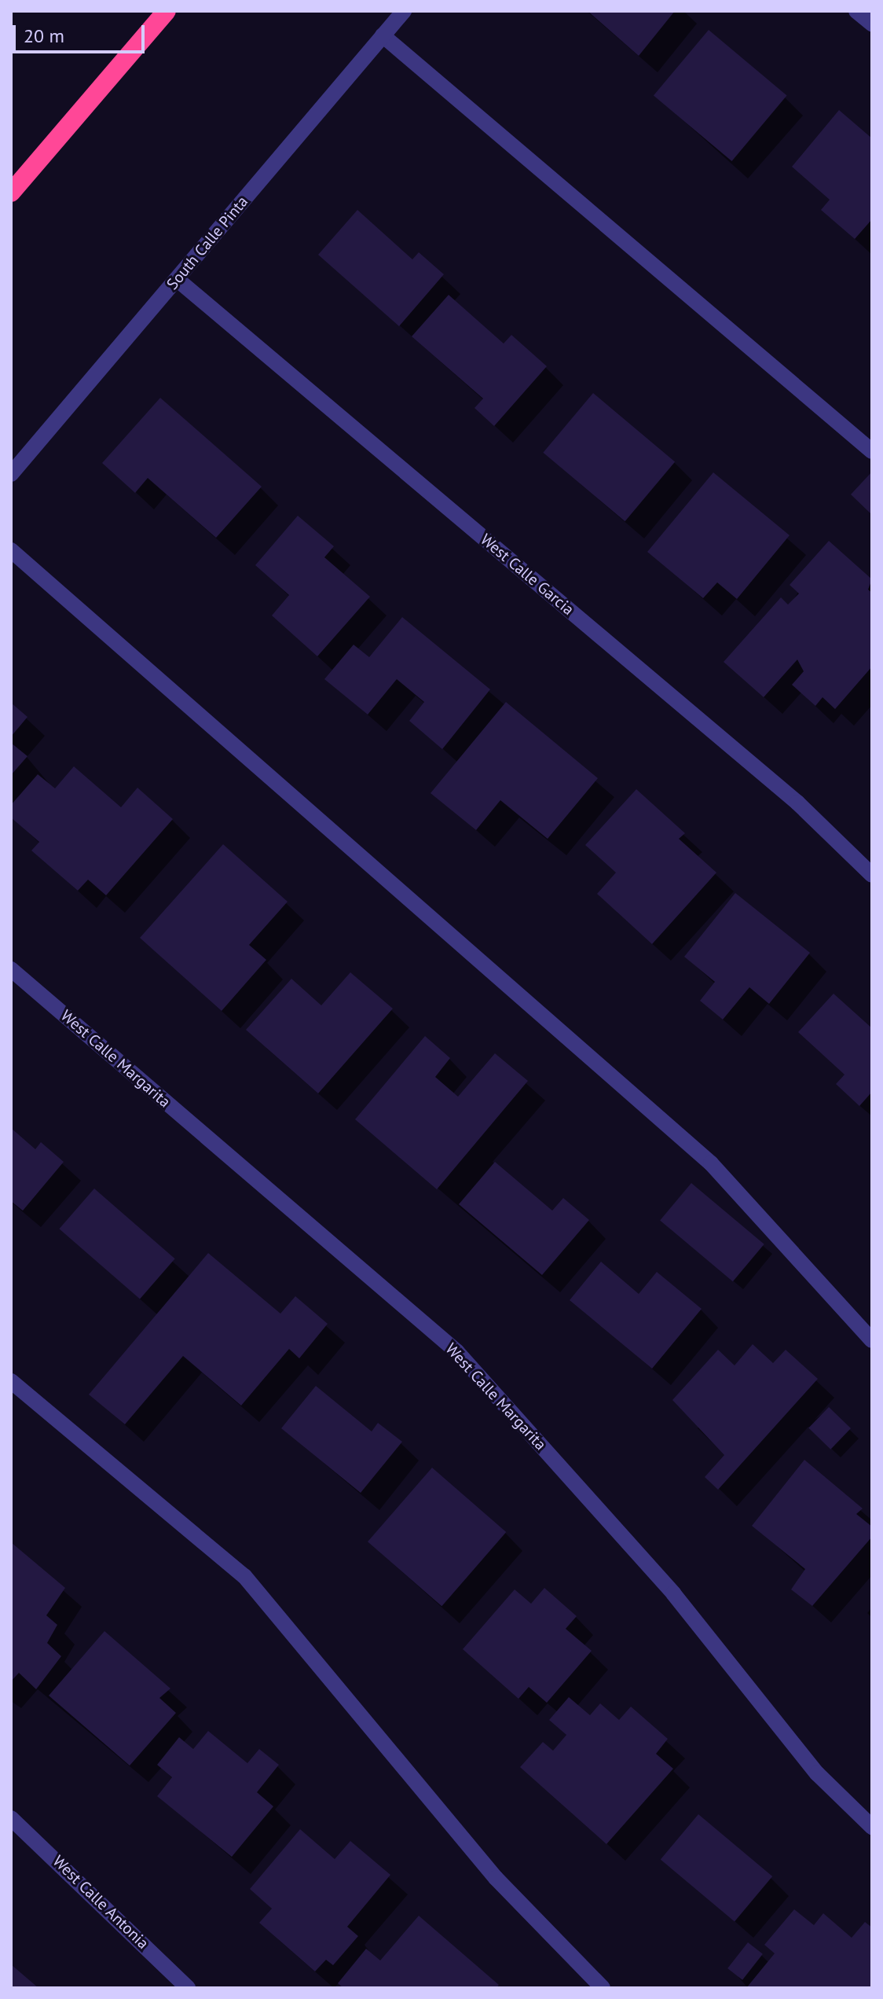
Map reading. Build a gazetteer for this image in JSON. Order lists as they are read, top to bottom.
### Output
{
  "streets": {
    "street": [
      "South Calle Pinta",
      "West Calle Garcia",
      "West Calle Margarita",
      "West Calle Antonia"
    ]
  },
  "crossings": [
    ["South Calle Pinta", "West Calle Garcia"]
  ],
  "scale_bar": "20 m"
}
